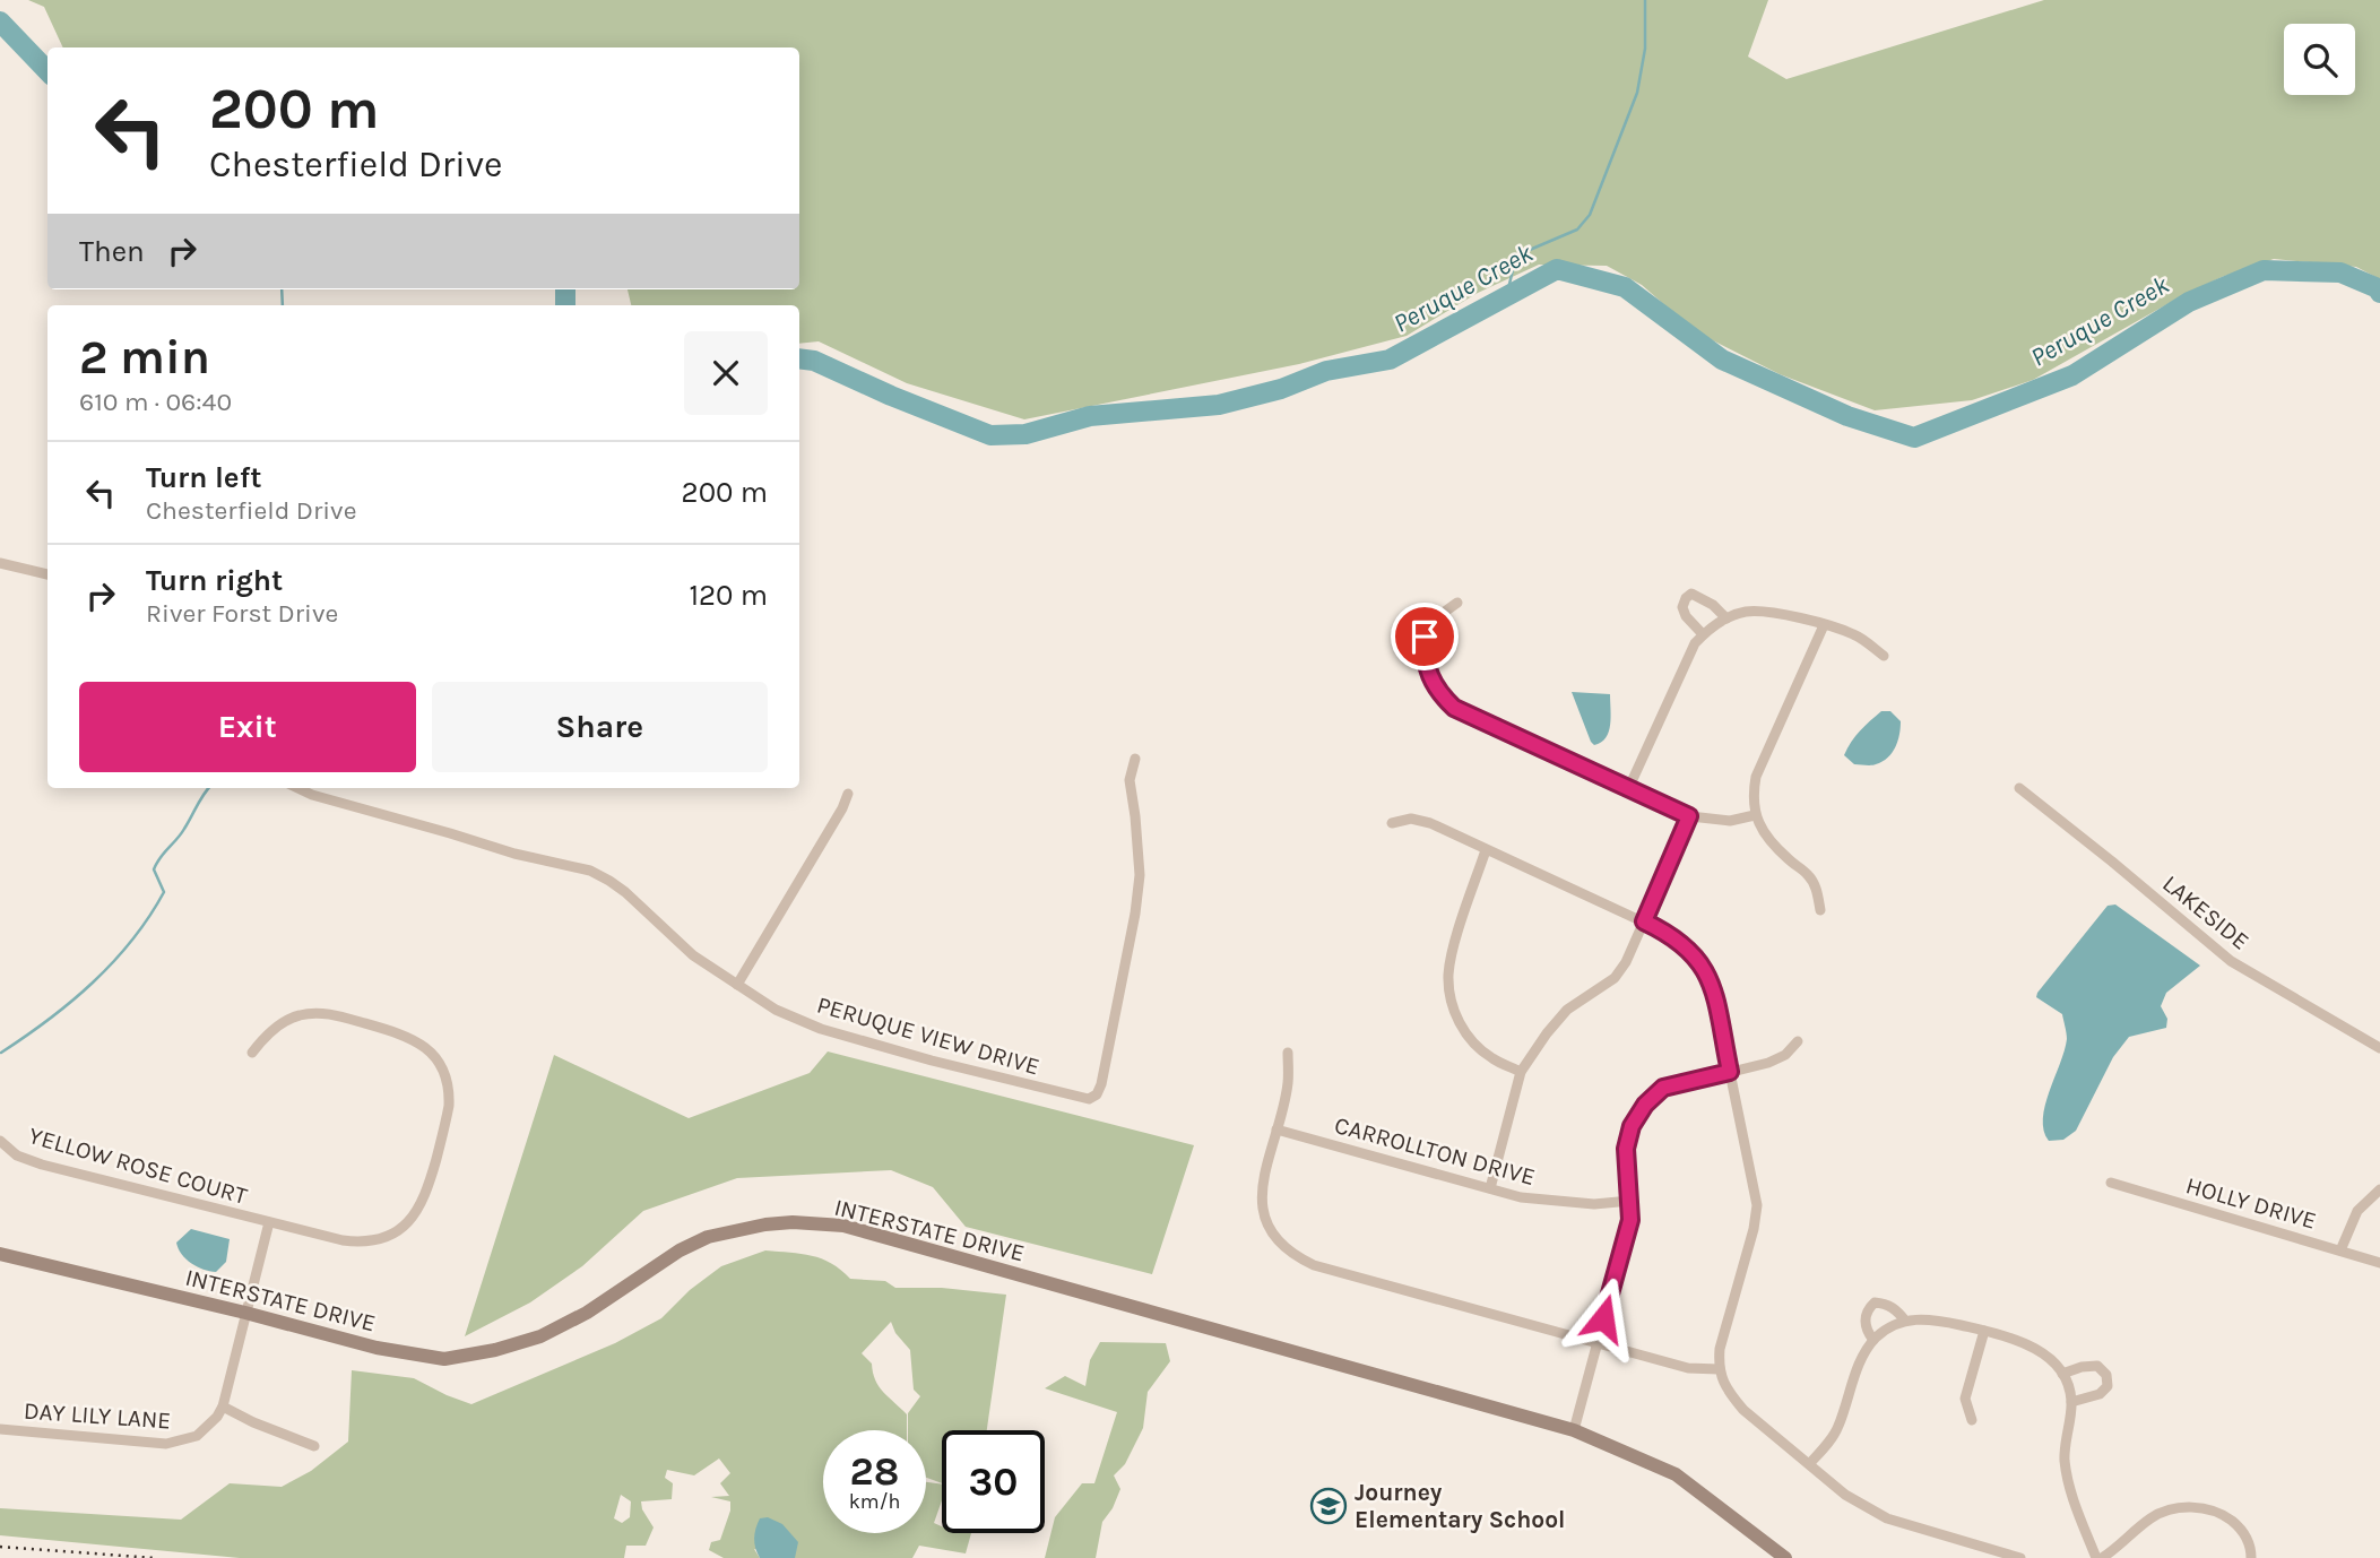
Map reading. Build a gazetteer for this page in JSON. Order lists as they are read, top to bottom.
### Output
{
  "streets": {
    "main road": ["INTERSTATE DRIVE"],
    "street": [
      "LAKESIDE",
      "PERUQUE VIEW DRIVE",
      "CARROLLTON DRIVE",
      "YELLOW ROSE COURT",
      "HOLLY DRIVE",
      "DAY LILY LANE"
    ]
  },
  "water": ["Peruque Creek"],
  "places": {
    "school or university": ["Journey Elementary School"]
  },
  "page": {
    "turn": ["200 m", "Chesterfield Drive"],
    "then": "Then",
    "heading": ["2 min", "610 m · 06:40"],
    "list": [
      {
        "name": "Turn left",
        "note": "Chesterfield Drive",
        "value": "200 m"
      },
      {
        "name": "Turn right",
        "note": "River Forst Drive",
        "value": "120 m"
      }
    ],
    "buttons": ["Exit", "Share"],
    "speed": "28 km/h",
    "limit": "30"
  }
}
